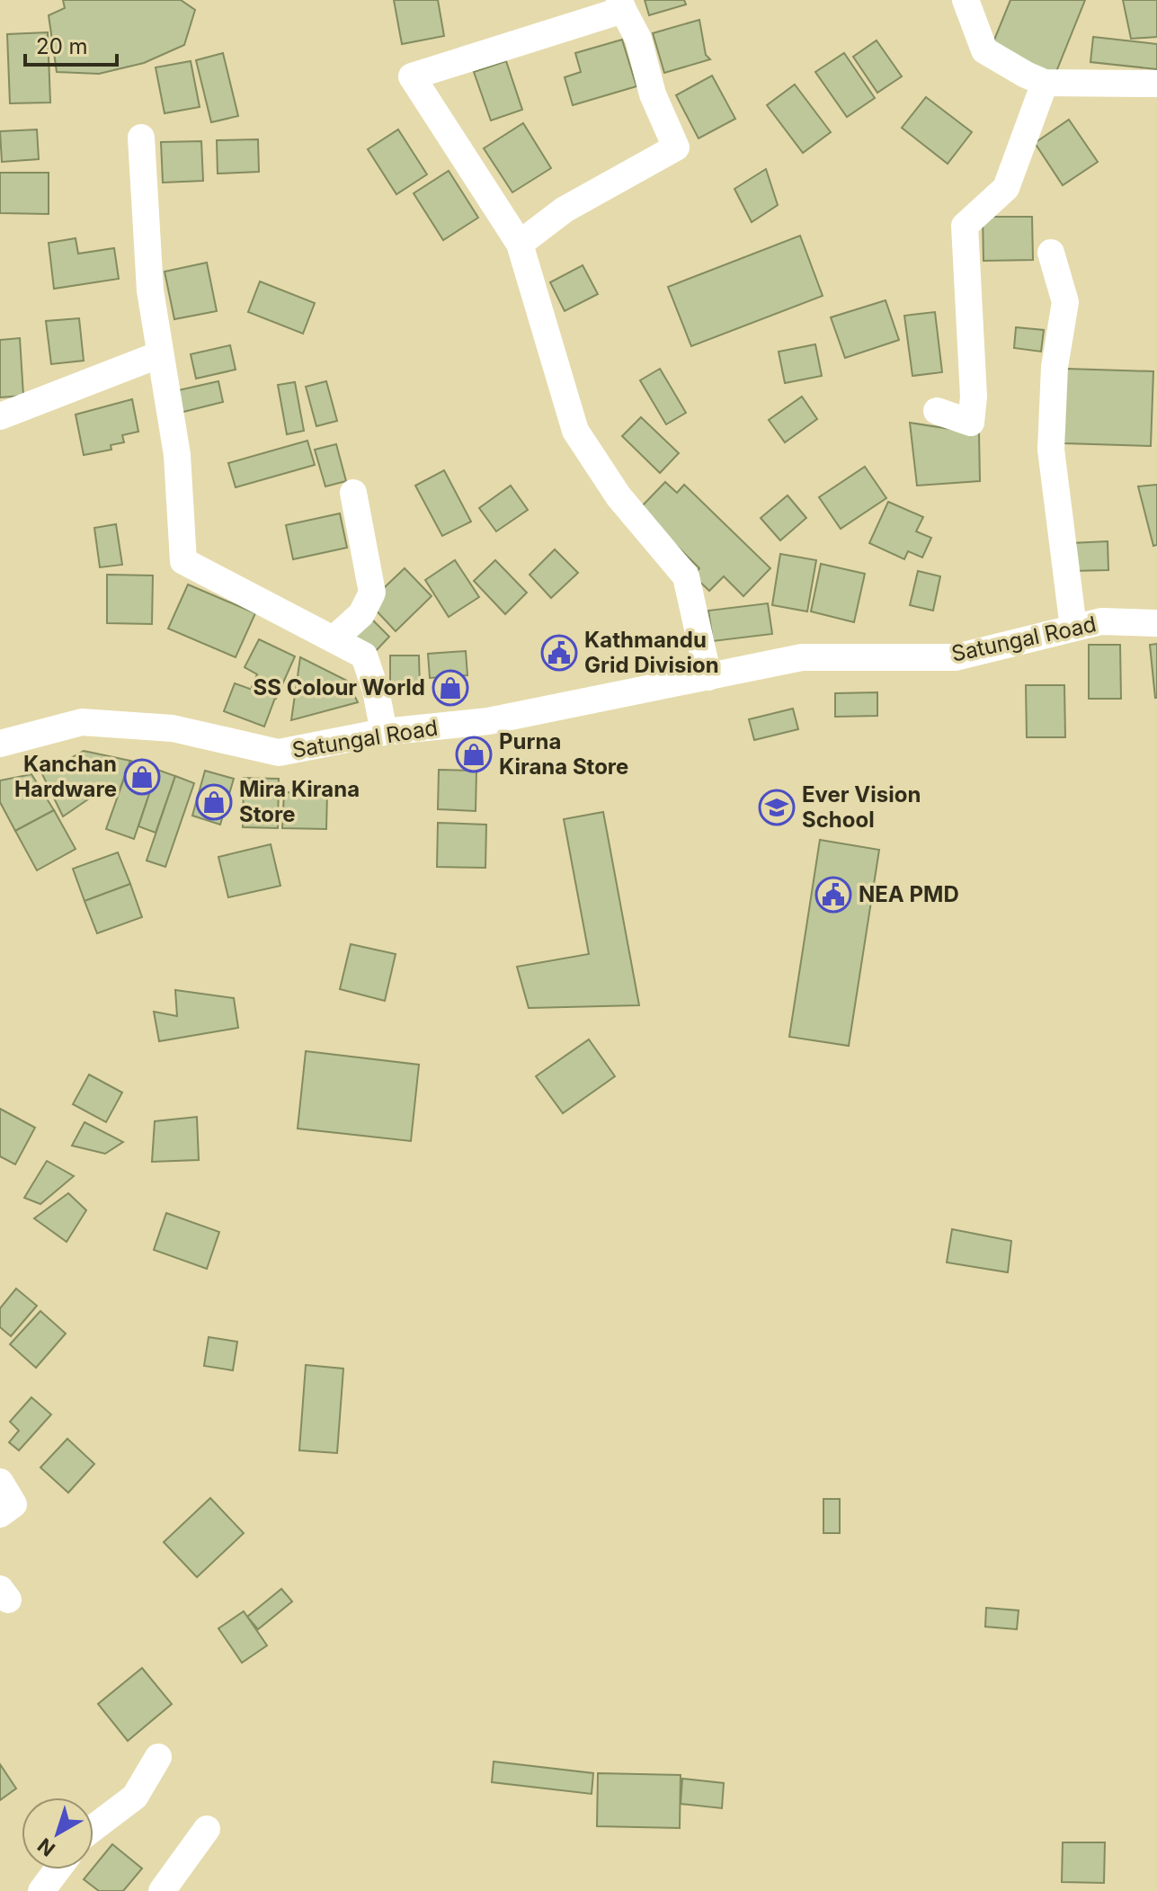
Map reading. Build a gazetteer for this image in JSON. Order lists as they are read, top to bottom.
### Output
{
  "streets": {
    "street": ["Satungal Road"]
  },
  "places": {
    "public building": ["Kathmandu Grid Division", "NEA PMD"],
    "shop": [
      "SS Colour World",
      "Purna Kirana Store",
      "Kanchan Hardware",
      "Mira Kirana Store"
    ],
    "school or university": ["Ever Vision School"]
  },
  "scale_bar": "20 m",
  "north": "bottom left"
}
